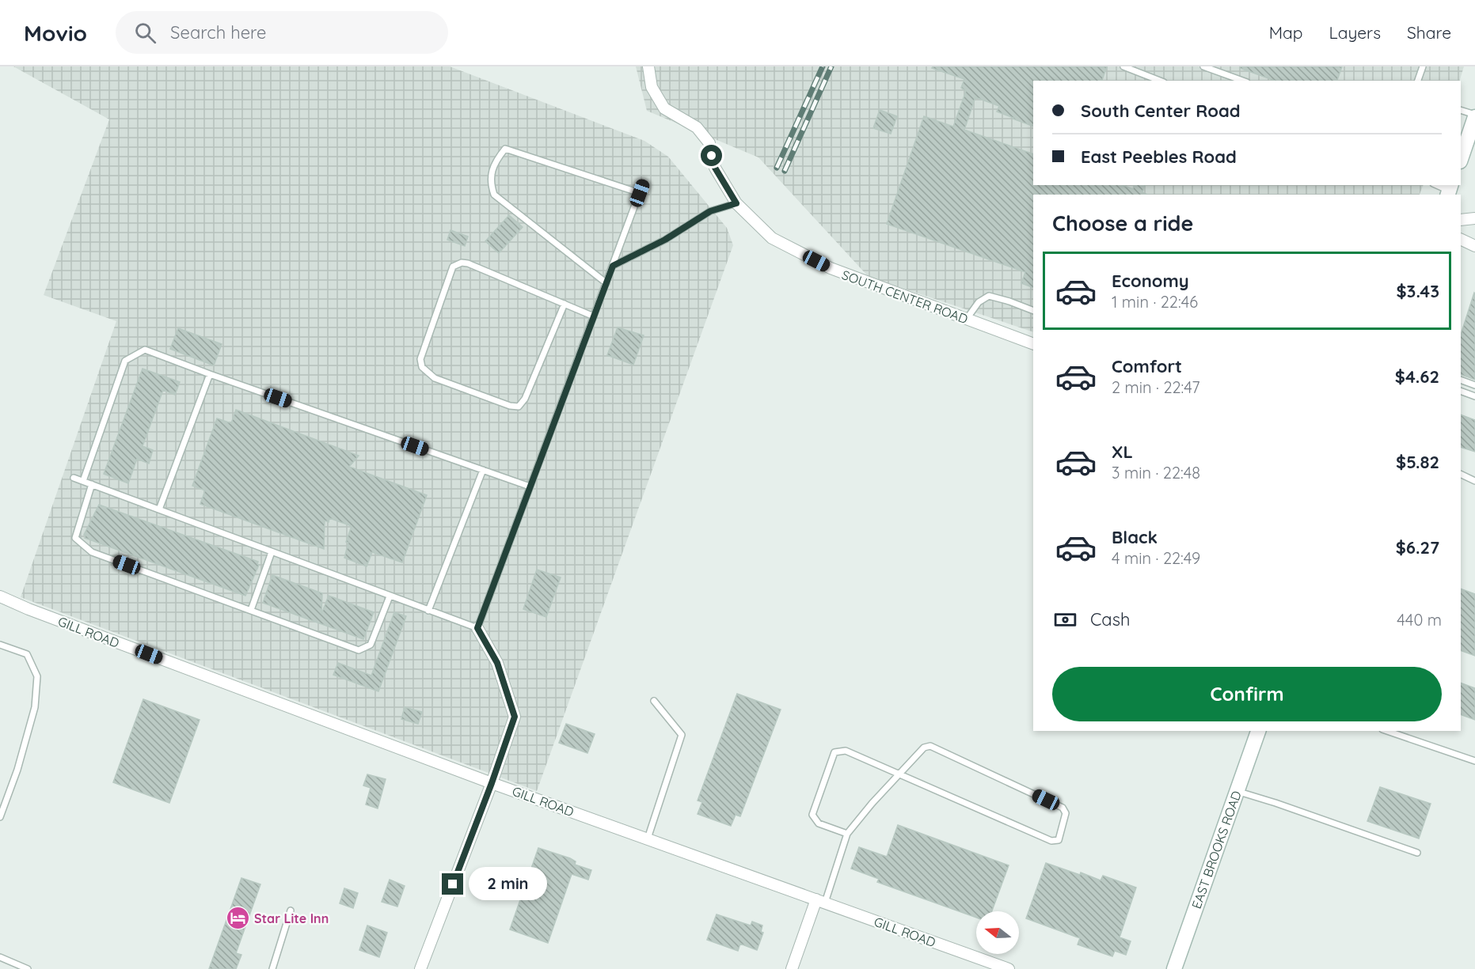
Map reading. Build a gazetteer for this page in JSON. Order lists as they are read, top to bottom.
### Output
{
  "streets": {
    "main road": ["EAST BROOKS ROAD"],
    "street": ["SOUTH CENTER ROAD", "GILL ROAD"]
  },
  "places": {
    "hotel": ["Star Lite Inn"]
  },
  "north": "left",
  "page": {
    "header": "Movio",
    "search": "Search here",
    "nav": ["Map", "Layers", "Share"],
    "banner": ["South Center Road", "East Peebles Road"],
    "heading": "Choose a ride",
    "list": [
      {
        "name": "Economy",
        "note": "1 min · 22:46",
        "value": "$3.43"
      },
      {
        "name": "Comfort",
        "note": "2 min · 22:47",
        "value": "$4.62"
      },
      {
        "name": "XL",
        "note": "3 min · 22:48",
        "value": "$5.82"
      },
      {
        "name": "Black",
        "note": "4 min · 22:49",
        "value": "$6.27"
      }
    ],
    "pay": ["Cash", "440 m"],
    "buttons": "Confirm",
    "bubble": "2 min"
  }
}
